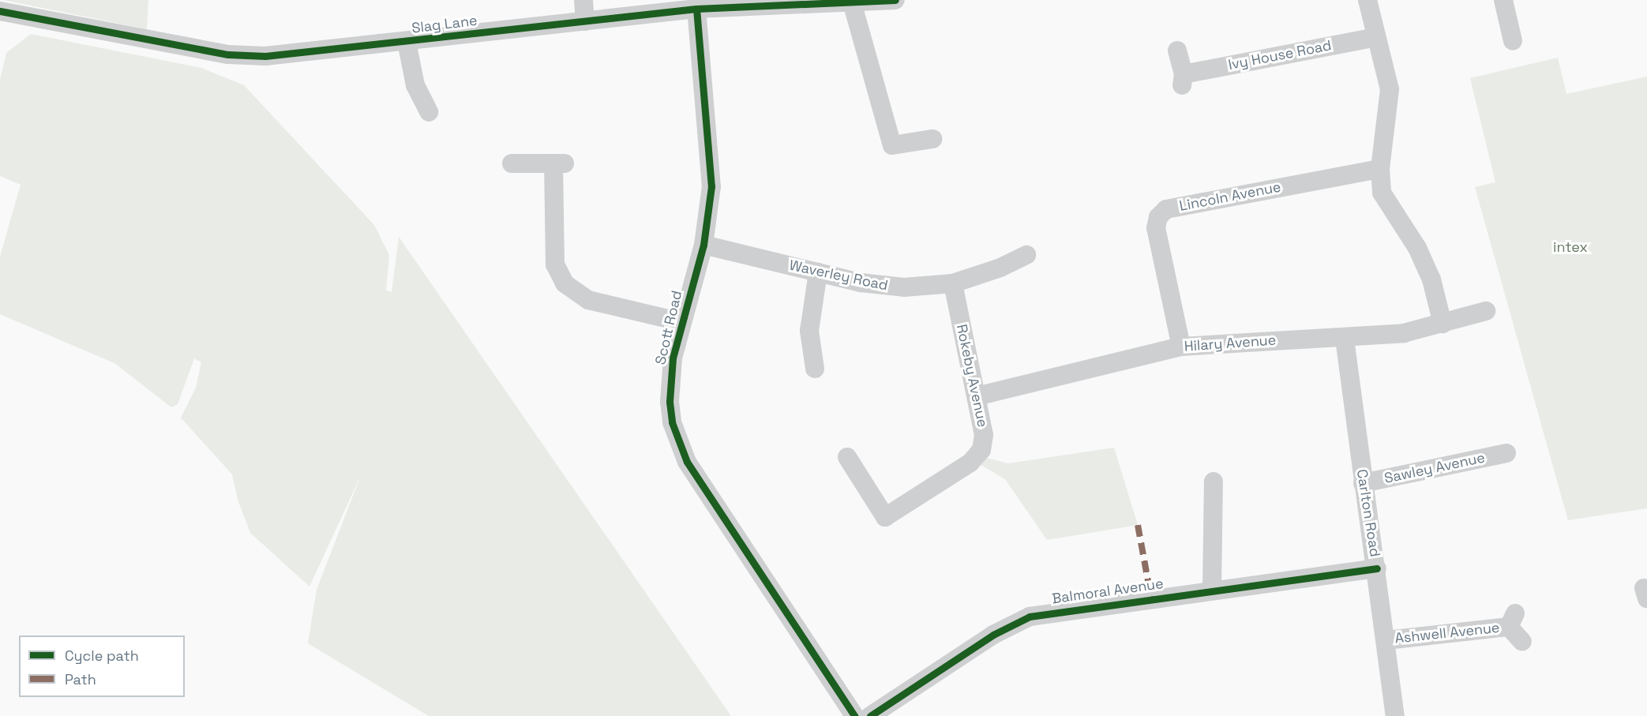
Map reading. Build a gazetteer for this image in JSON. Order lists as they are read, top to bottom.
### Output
{
  "streets": {
    "street": [
      "Slag Lane",
      "Ivy House Road",
      "Lincoln Avenue",
      "Waverley Road",
      "Scott Road",
      "Hilary Avenue",
      "Rokeby Avenue",
      "Sawley Avenue",
      "Carlton Road",
      "Balmoral Avenue",
      "Ashwell Avenue"
    ]
  },
  "crossings": [
    ["Slag Lane", "Scott Road"],
    ["Lincoln Avenue", "Hilary Avenue"],
    ["Waverley Road", "Scott Road"],
    ["Waverley Road", "Rokeby Avenue"],
    ["Hilary Avenue", "Rokeby Avenue"],
    ["Hilary Avenue", "Carlton Road"],
    ["Sawley Avenue", "Carlton Road"],
    ["Carlton Road", "Balmoral Avenue"],
    ["Carlton Road", "Ashwell Avenue"]
  ],
  "parks": ["intex"],
  "legend": ["Cycle path", "Path"]
}
